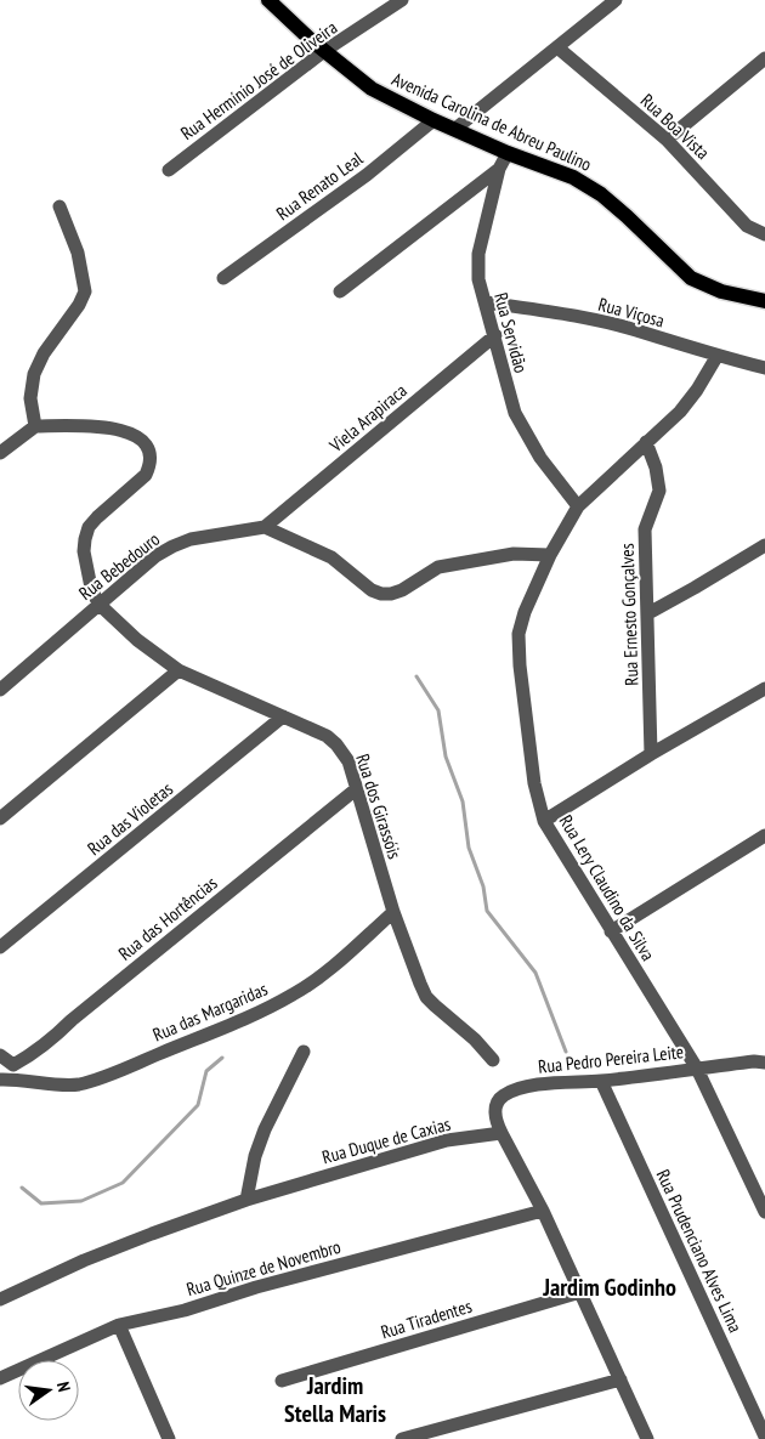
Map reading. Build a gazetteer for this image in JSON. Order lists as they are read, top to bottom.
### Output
{
  "streets": {
    "main road": ["Avenida Carolina de Abreu Paulino"],
    "street": [
      "Rua Hermínio José de Oliveira",
      "Rua Boa Vista",
      "Rua Renato Leal",
      "Rua Viçosa",
      "Rua Servidão",
      "Viela Arapiraca",
      "Rua Bebedouro",
      "Rua Ernesto Gonçalves",
      "Rua dos Girassóis",
      "Rua das Violetas",
      "Rua Lery Claudino da Silva",
      "Rua das Hortências",
      "Rua das Margaridas",
      "Rua Pedro Pereira Leite",
      "Rua Duque de Caxias",
      "Rua Prudenciano Alves Lima",
      "Rua Quinze de Novembro",
      "Rua Tiradentes"
    ]
  },
  "crossings": [
    ["Rua Hermínio José de Oliveira", "Avenida Carolina de Abreu Paulino"],
    ["Avenida Carolina de Abreu Paulino", "Rua Renato Leal"],
    ["Avenida Carolina de Abreu Paulino", "Rua Servidão"],
    ["Rua Viçosa", "Rua Servidão"],
    ["Rua Viçosa", "Rua Lery Claudino da Silva"],
    ["Rua Servidão", "Viela Arapiraca"],
    ["Rua Servidão", "Rua Lery Claudino da Silva"],
    ["Viela Arapiraca", "Rua Bebedouro"],
    ["Rua Bebedouro", "Rua dos Girassóis"],
    ["Rua Ernesto Gonçalves", "Rua Lery Claudino da Silva"],
    ["Rua dos Girassóis", "Rua das Violetas"],
    ["Rua dos Girassóis", "Rua das Hortências"],
    ["Rua dos Girassóis", "Rua das Margaridas"],
    ["Rua Lery Claudino da Silva", "Rua Pedro Pereira Leite"],
    ["Rua das Hortências", "Rua das Margaridas"],
    ["Rua Pedro Pereira Leite", "Rua Duque de Caxias"],
    ["Rua Pedro Pereira Leite", "Rua Prudenciano Alves Lima"]
  ],
  "districts": ["Jardim Godinho", "Jardim Stella Maris"],
  "north": "right"
}
